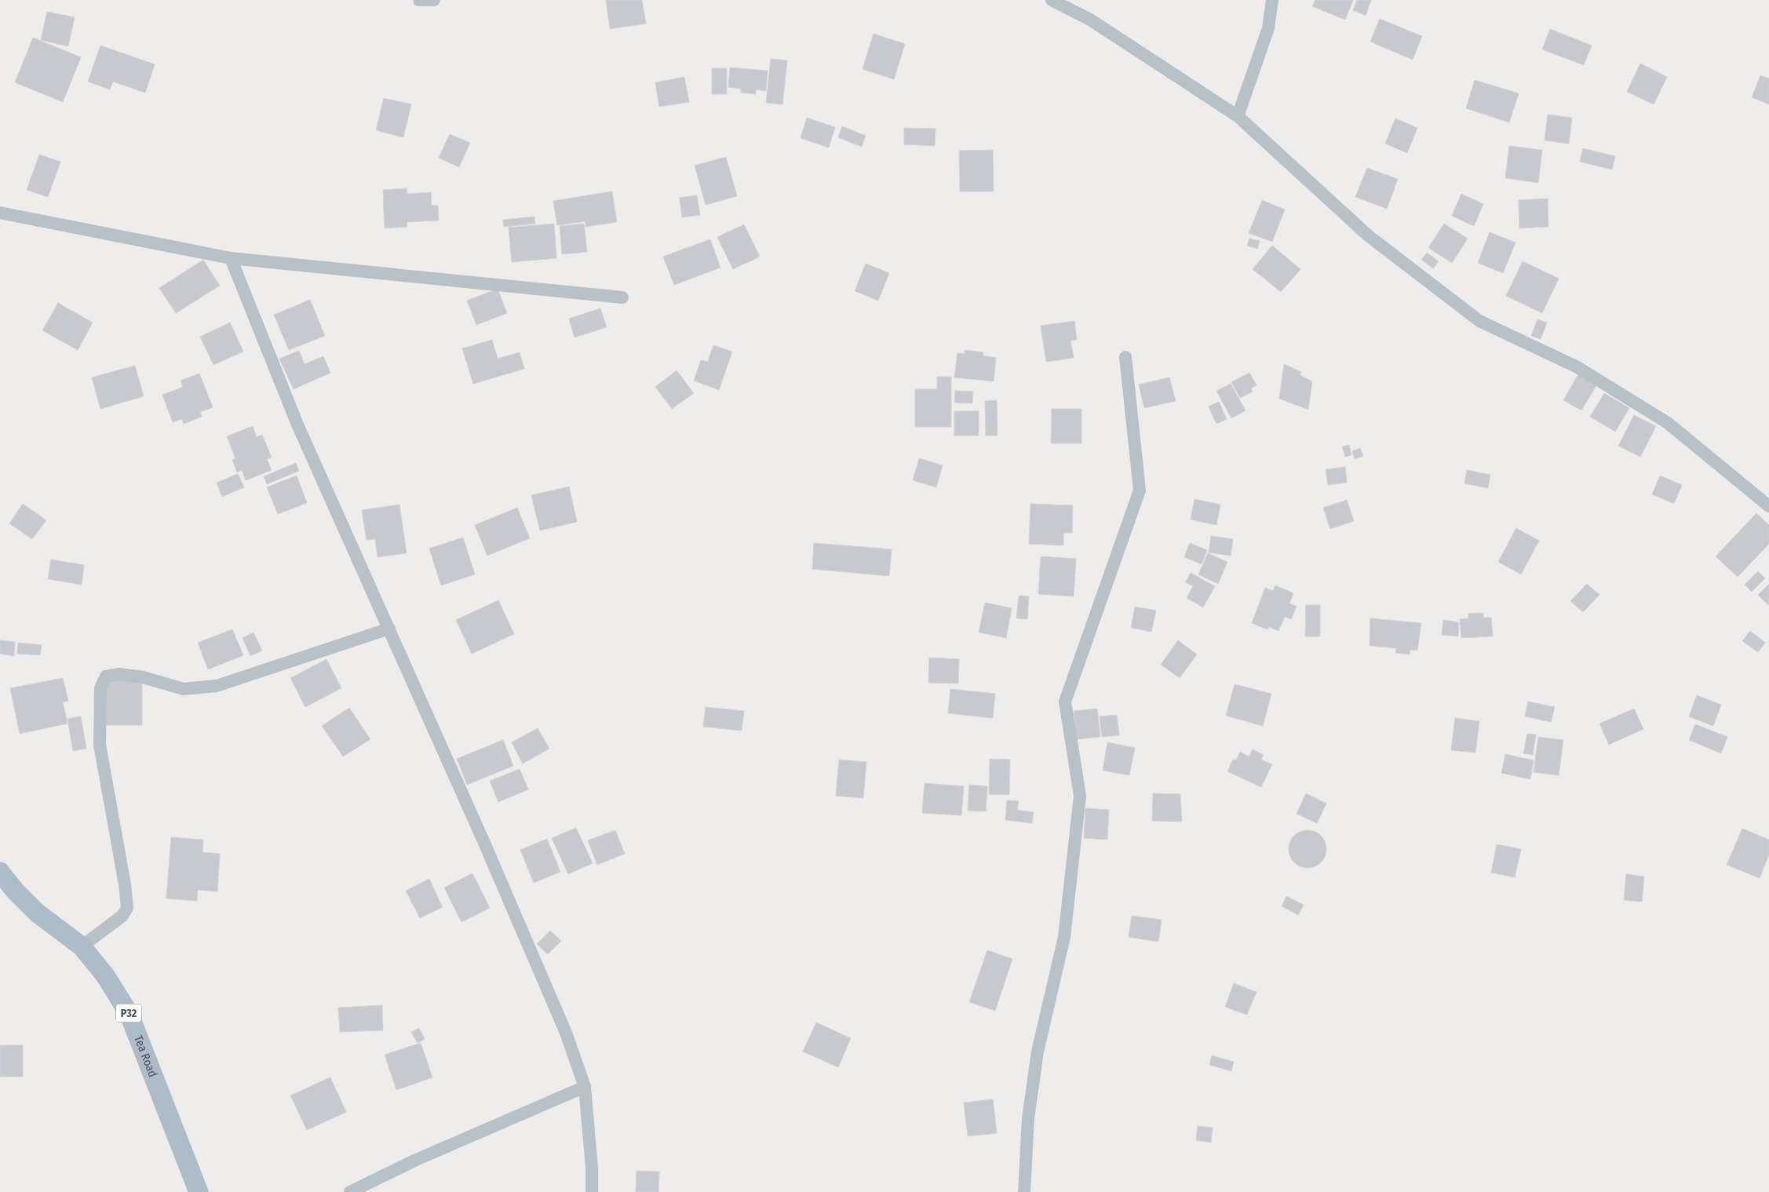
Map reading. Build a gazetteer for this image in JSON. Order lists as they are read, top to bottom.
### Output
{
  "streets": {
    "main road": ["P32", "Tea Road"]
  }
}
